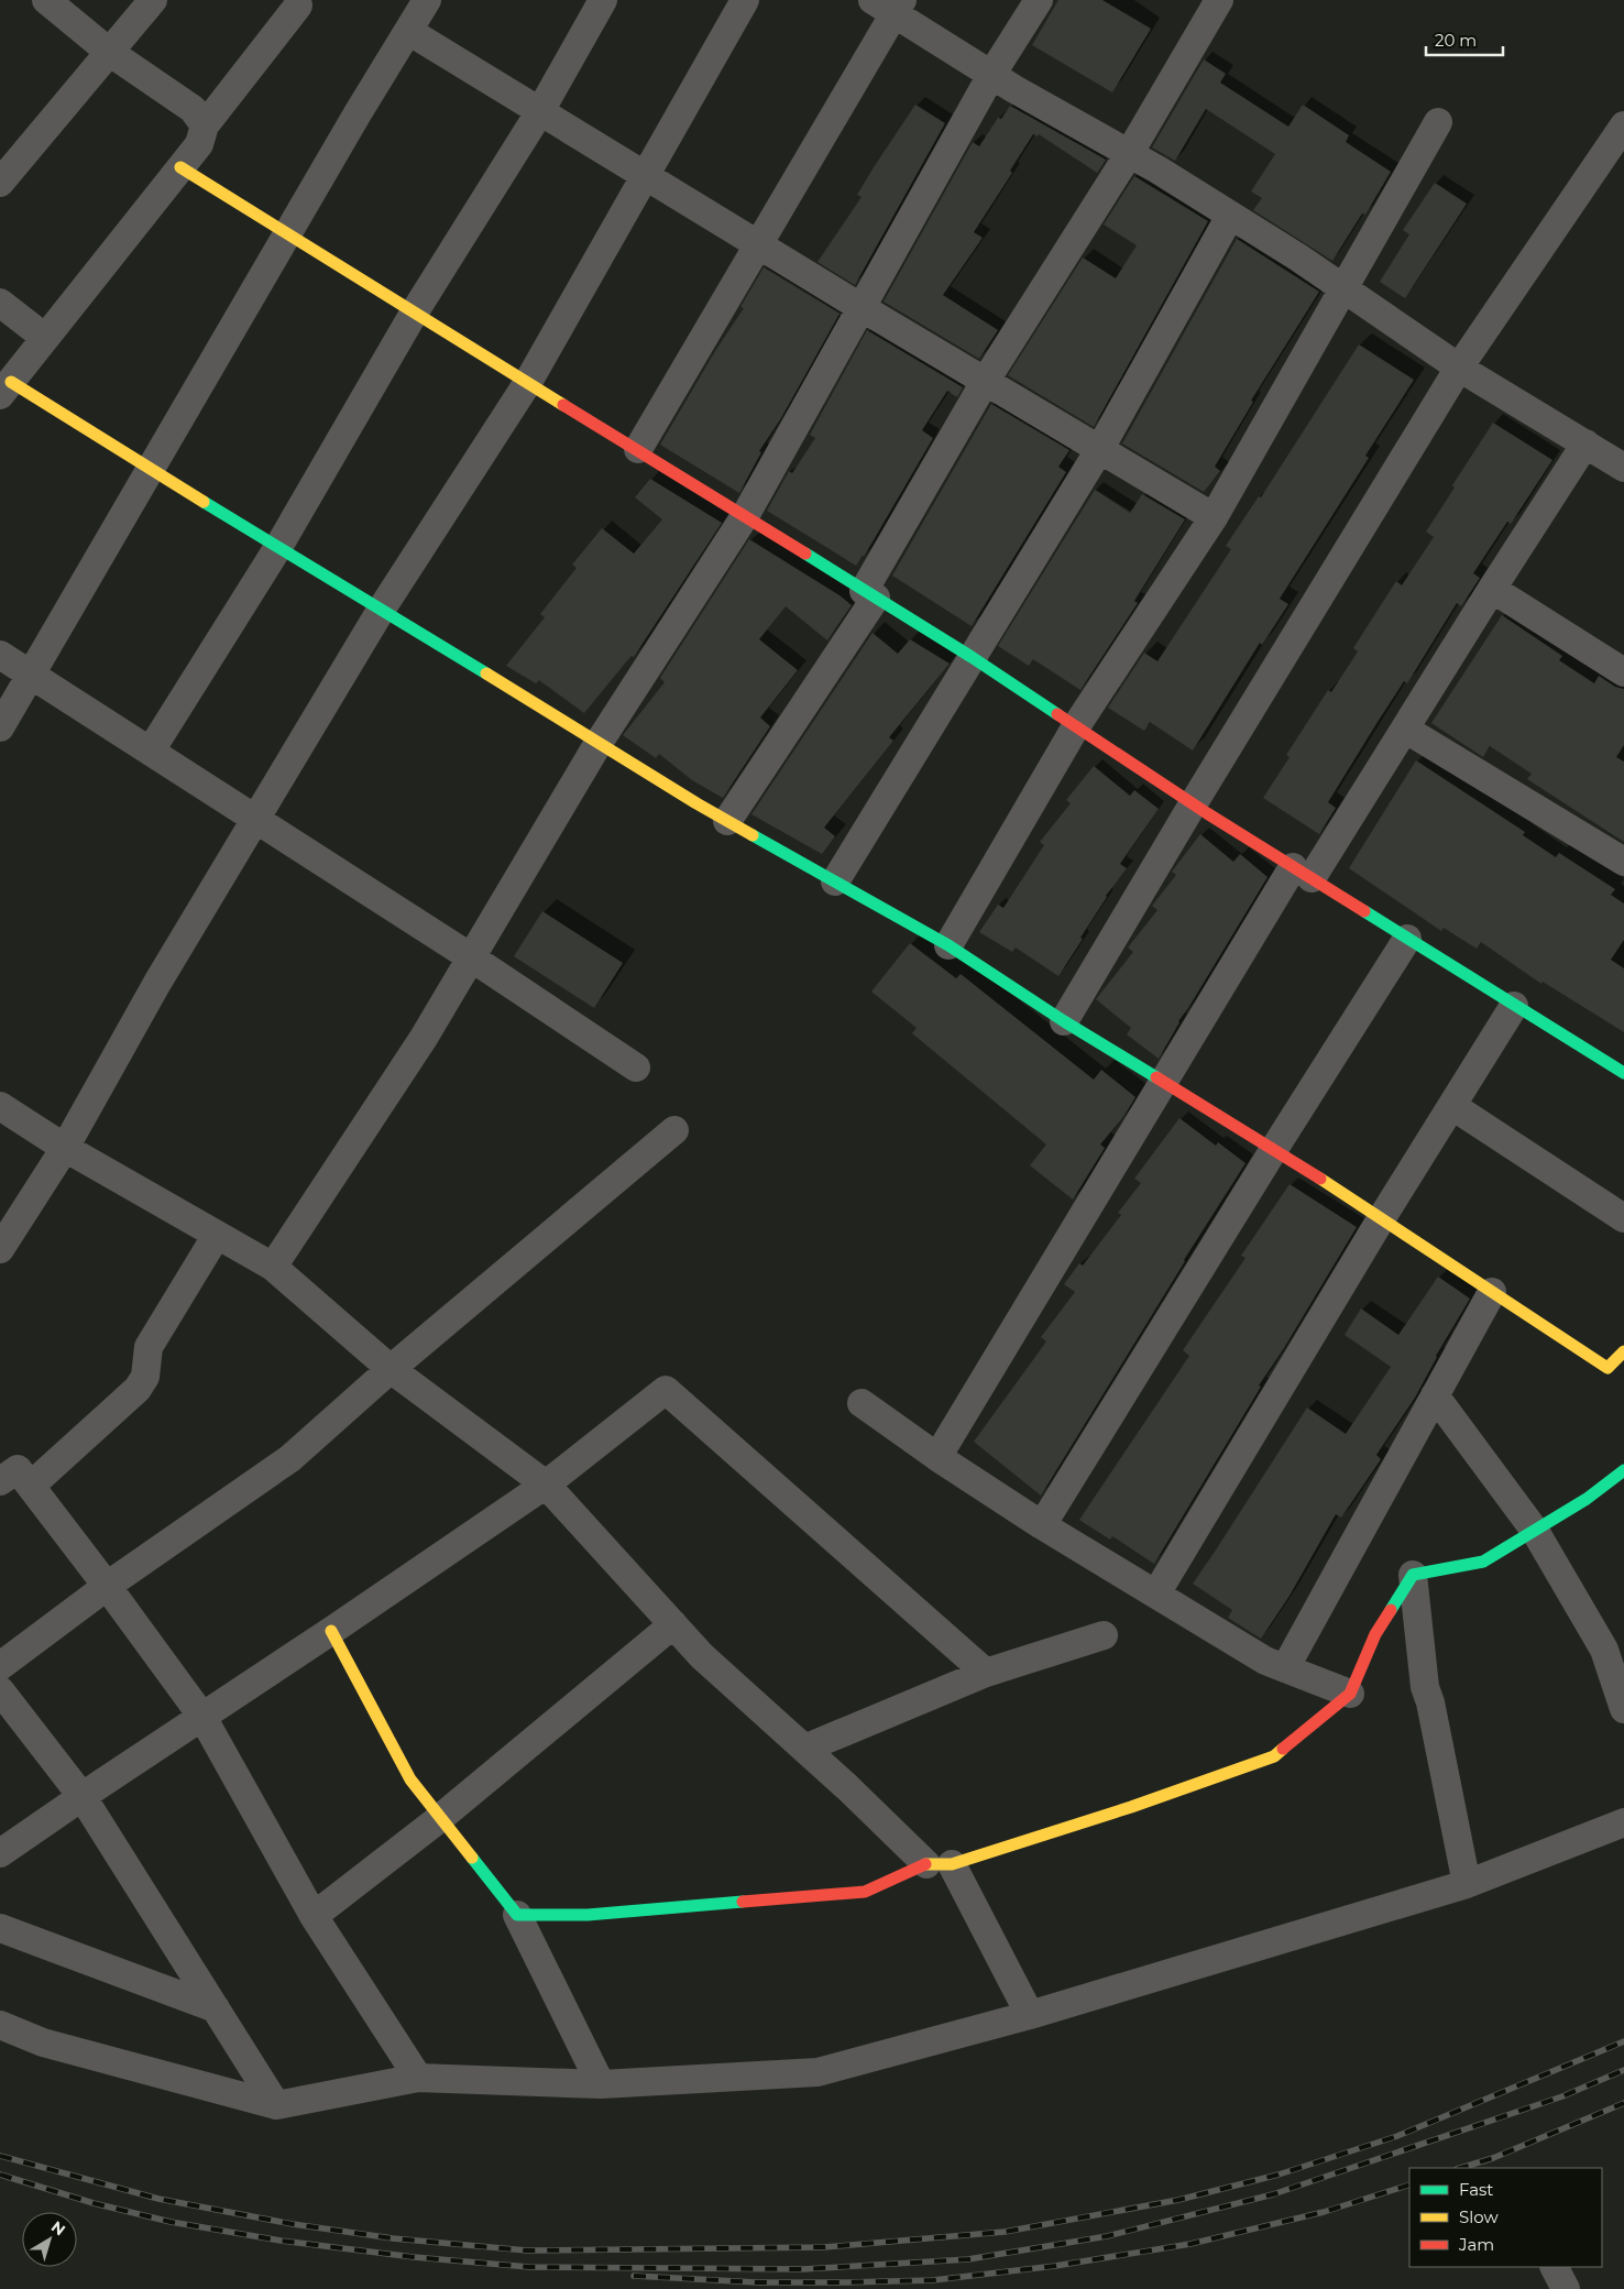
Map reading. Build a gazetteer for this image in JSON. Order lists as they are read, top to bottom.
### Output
{
  "legend": ["Fast", "Slow", "Jam"],
  "scale_bar": "20 m",
  "north": "top right"
}
